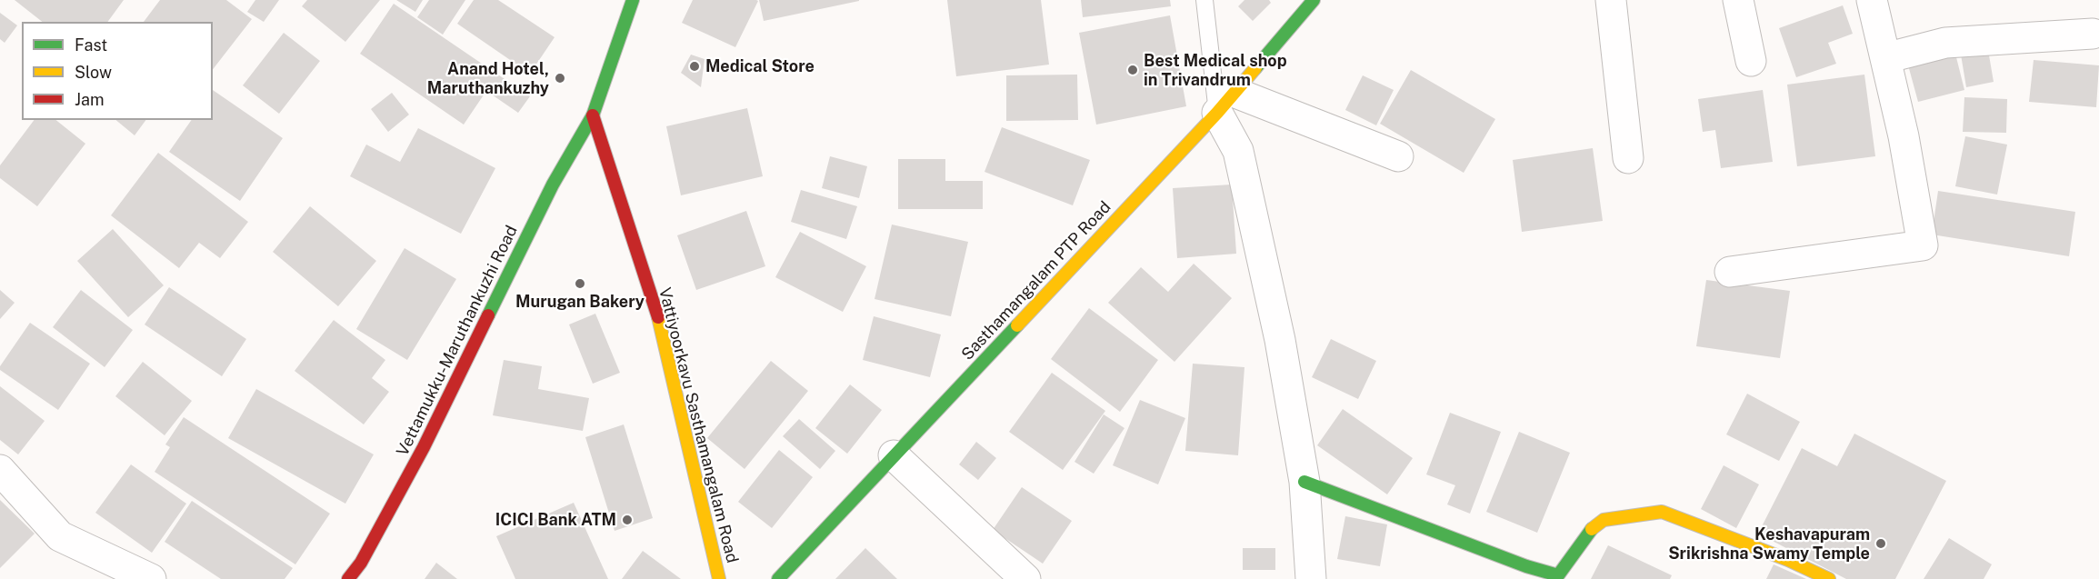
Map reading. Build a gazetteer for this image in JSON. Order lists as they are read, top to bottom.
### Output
{
  "streets": {
    "main road": ["Sasthamangalam PTP Road", "Vettamukku-Maruthankuzhi Road", "Vattiyoorkavu Sasthamangalam Road"]
  },
  "crossings": [
    ["Vettamukku-Maruthankuzhi Road", "Vattiyoorkavu Sasthamangalam Road"]
  ],
  "places": [
    "Medical Store",
    "Best Medical shop in Trivandrum",
    "Anand Hotel, Maruthankuzhy",
    "Murugan Bakery",
    "ICICI Bank ATM",
    "Keshavapuram Srikrishna Swamy Temple"
  ],
  "legend": ["Fast", "Slow", "Jam"]
}
